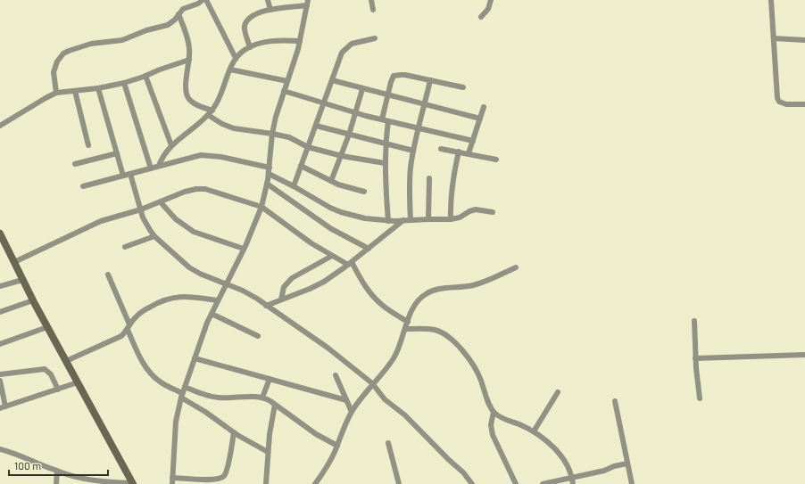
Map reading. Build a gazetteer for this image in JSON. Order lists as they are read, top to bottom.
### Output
{
  "scale_bar": "100 m"
}
